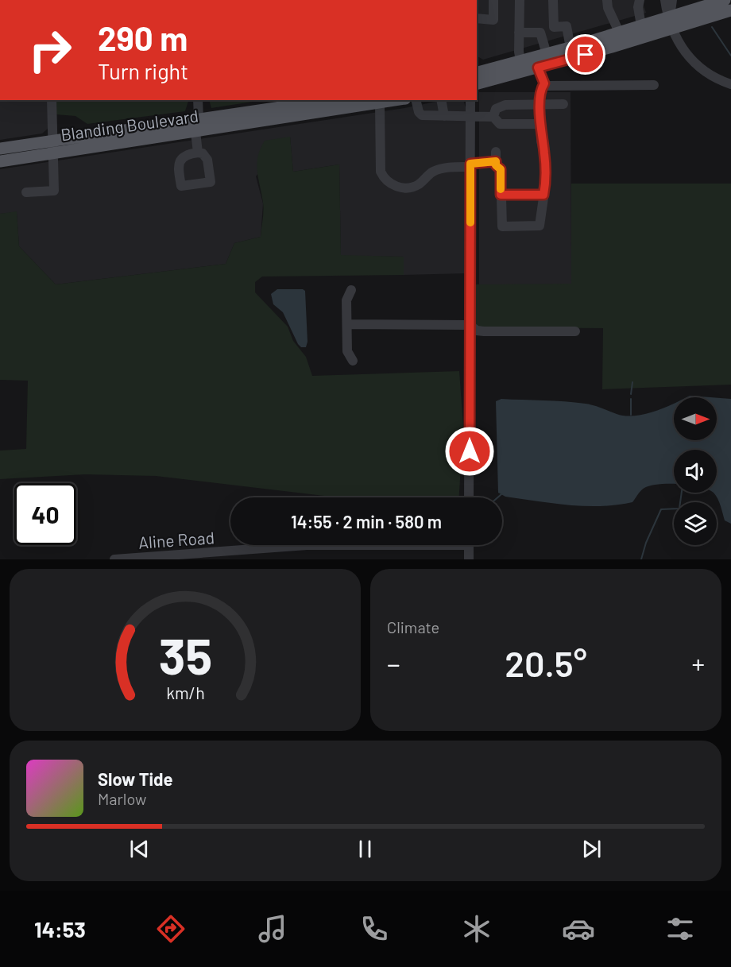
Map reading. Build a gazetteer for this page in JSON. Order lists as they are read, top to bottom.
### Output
{
  "streets": {
    "main road": ["Blanding Boulevard"],
    "street": ["Aline Road"]
  },
  "north": "right",
  "page": {
    "turn": ["290 m", "Turn right"],
    "limit": "40",
    "trip": "14:55 · 2 min · 580 m",
    "tile": "Climate",
    "heat": ["−", "20.5°", "+"],
    "song": ["Slow Tide", "Marlow"],
    "tabs": "14:53",
    "gauge": ["35", "km/h"]
  }
}
